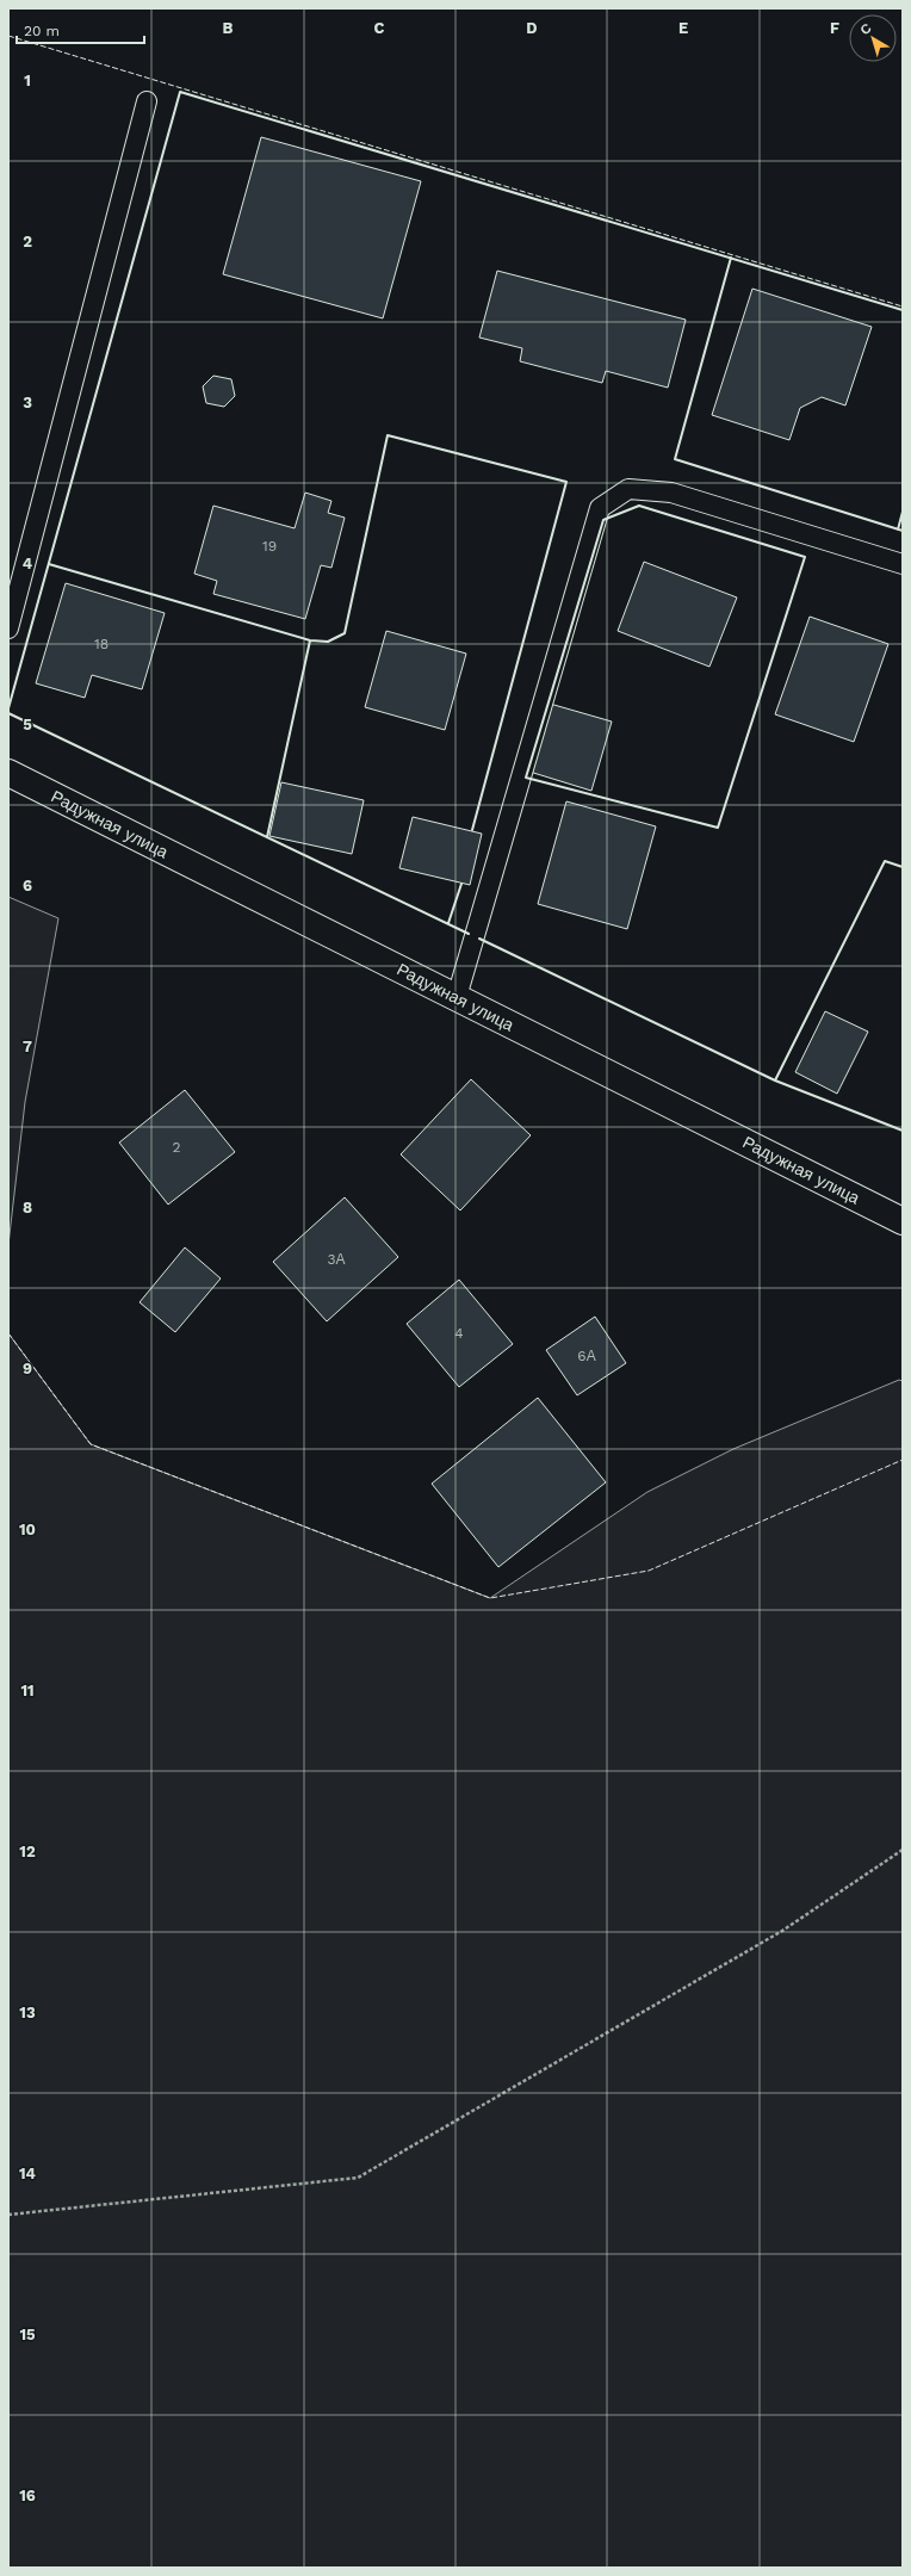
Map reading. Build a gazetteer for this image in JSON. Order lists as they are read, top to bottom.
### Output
{
  "streets": {
    "street": ["Радужная улица"]
  },
  "house_numbers": [
    "19",
    "18",
    "2",
    "3А",
    "4",
    "6А"
  ],
  "scale_bar": "20 m",
  "north": "top left",
  "grid": {
    "columns": [
      "B",
      "C",
      "D",
      "E",
      "F"
    ],
    "rows": [
      "1",
      "2",
      "3",
      "4",
      "5",
      "6",
      "7",
      "8",
      "9",
      "10",
      "11",
      "12",
      "13",
      "14",
      "15",
      "16"
    ]
  }
}
